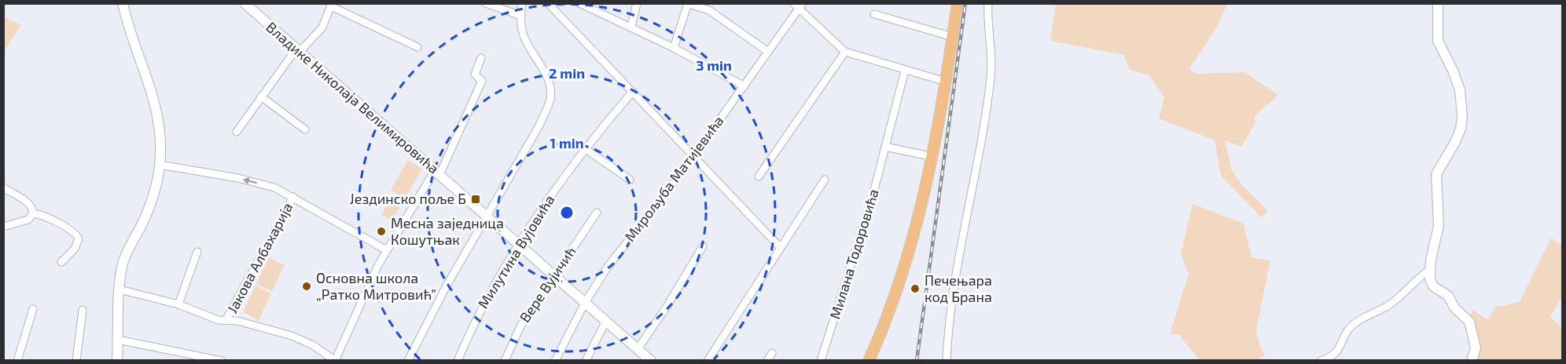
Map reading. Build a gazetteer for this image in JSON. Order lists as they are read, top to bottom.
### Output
{
  "streets": {
    "main road": ["Владике Николаја Велимировића"],
    "street": [
      "Мирољуба Матијевића",
      "Милутина Вујовића",
      "Милана Тодоровића",
      "Јакова Албахарија",
      "Вере Вујичић"
    ]
  },
  "crossings": [
    ["Владике Николаја Велимировића", "Мирољуба Матијевића"],
    ["Владике Николаја Велимировића", "Милутина Вујовића"],
    ["Владике Николаја Велимировића", "Вере Вујичић"]
  ],
  "places": {
    "transit": ["Јездинско поље Б"],
    "other": ["Месна заједница Кошутњак", "Основна школа „Ратко Митровић”", "Печењара код Брана"]
  },
  "rings": ["3 min", "2 min", "1 min"]
}
